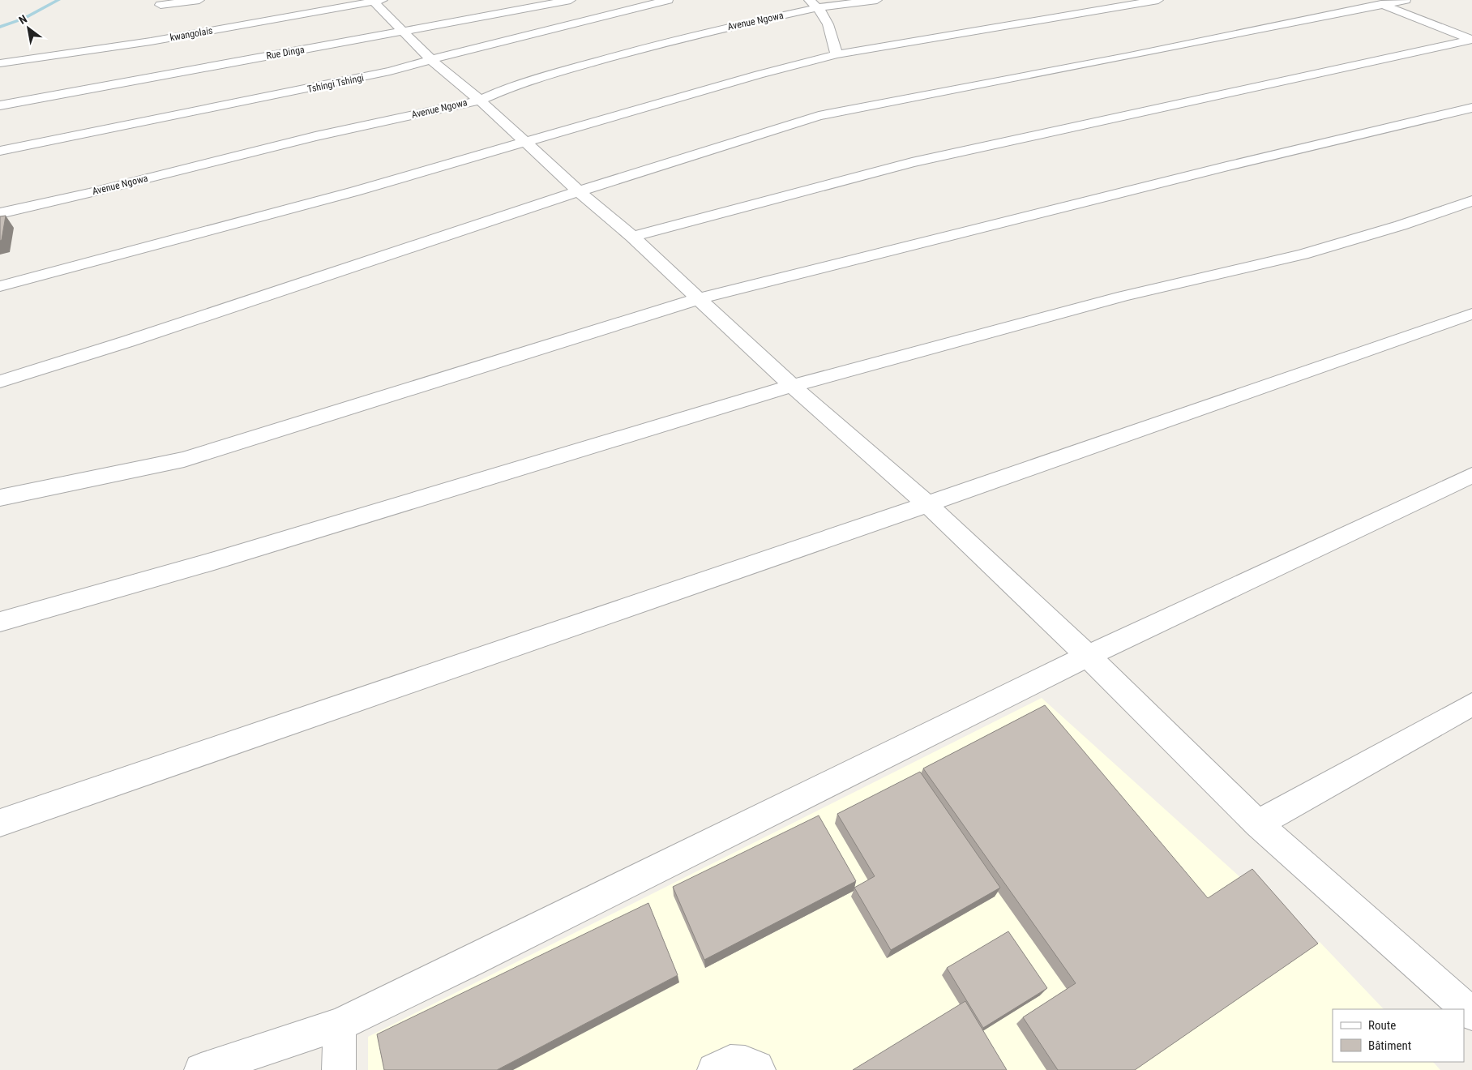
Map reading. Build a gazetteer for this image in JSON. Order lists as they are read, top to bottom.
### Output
{
  "streets": {
    "street": [
      "Avenue Ngowa",
      "kwangolais",
      "Rue Dinga",
      "Tshingi Tshingi"
    ]
  },
  "legend": ["Route", "Bâtiment"],
  "north": "top left"
}
